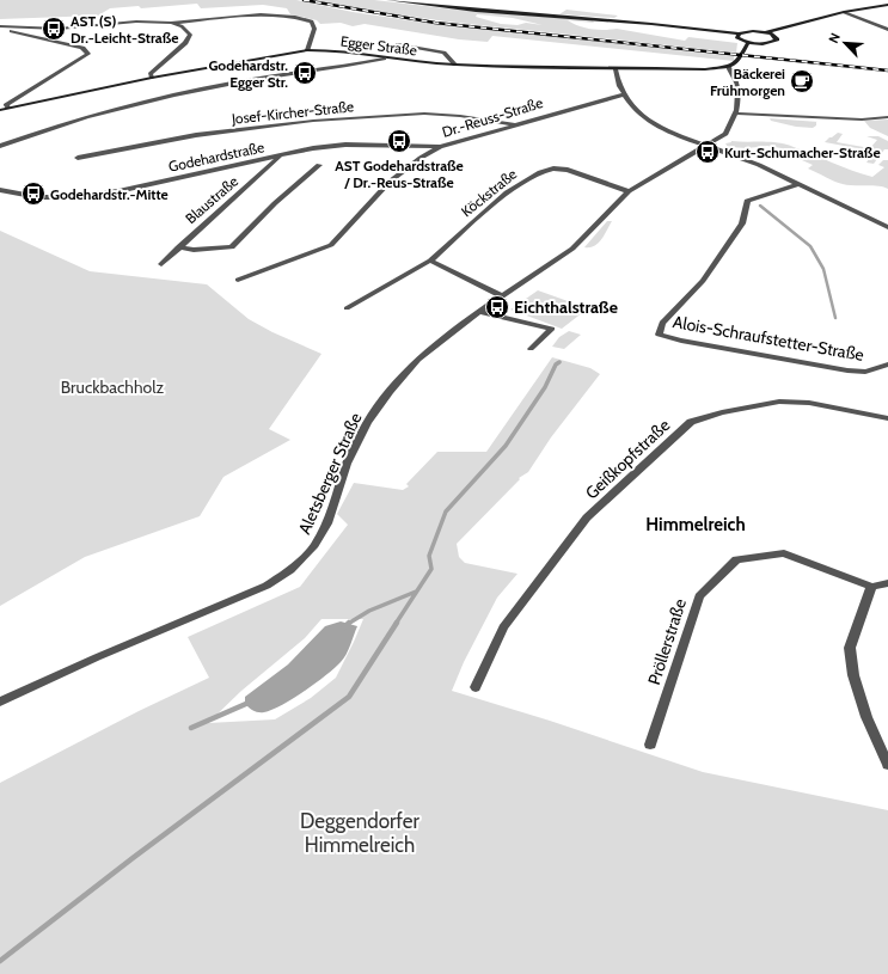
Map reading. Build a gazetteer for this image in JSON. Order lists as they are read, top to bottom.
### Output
{
  "streets": {
    "street": [
      "Egger Straße",
      "Josef-Kircher-Straße",
      "Dr.-Reuss-Straße",
      "Godehardstraße",
      "Köckstraße",
      "Blaustraße",
      "Alois-Schraufstetter-Straße",
      "Geißkopfstraße",
      "Aletsberger Straße",
      "Pröllerstraße"
    ]
  },
  "crossings": [
    ["Josef-Kircher-Straße", "Dr.-Reuss-Straße"],
    ["Dr.-Reuss-Straße", "Godehardstraße"],
    ["Godehardstraße", "Blaustraße"],
    ["Köckstraße", "Aletsberger Straße"]
  ],
  "districts": ["Himmelreich"],
  "parks": ["Bruckbachholz", "Deggendorfer Himmelreich"],
  "places": {
    "bus stop": [
      "AST (S) Dr.-Leicht-Straße",
      "Godehardstr. Egger Str.",
      "AST Godehardstraße / Dr.-Reus-Straße",
      "Kurt-Schumacher-Straße",
      "Godehardstr.-Mitte",
      "Eichthalstraße"
    ],
    "cafe": ["Bäckerei Frühmorgen"]
  },
  "north": "top left"
}
